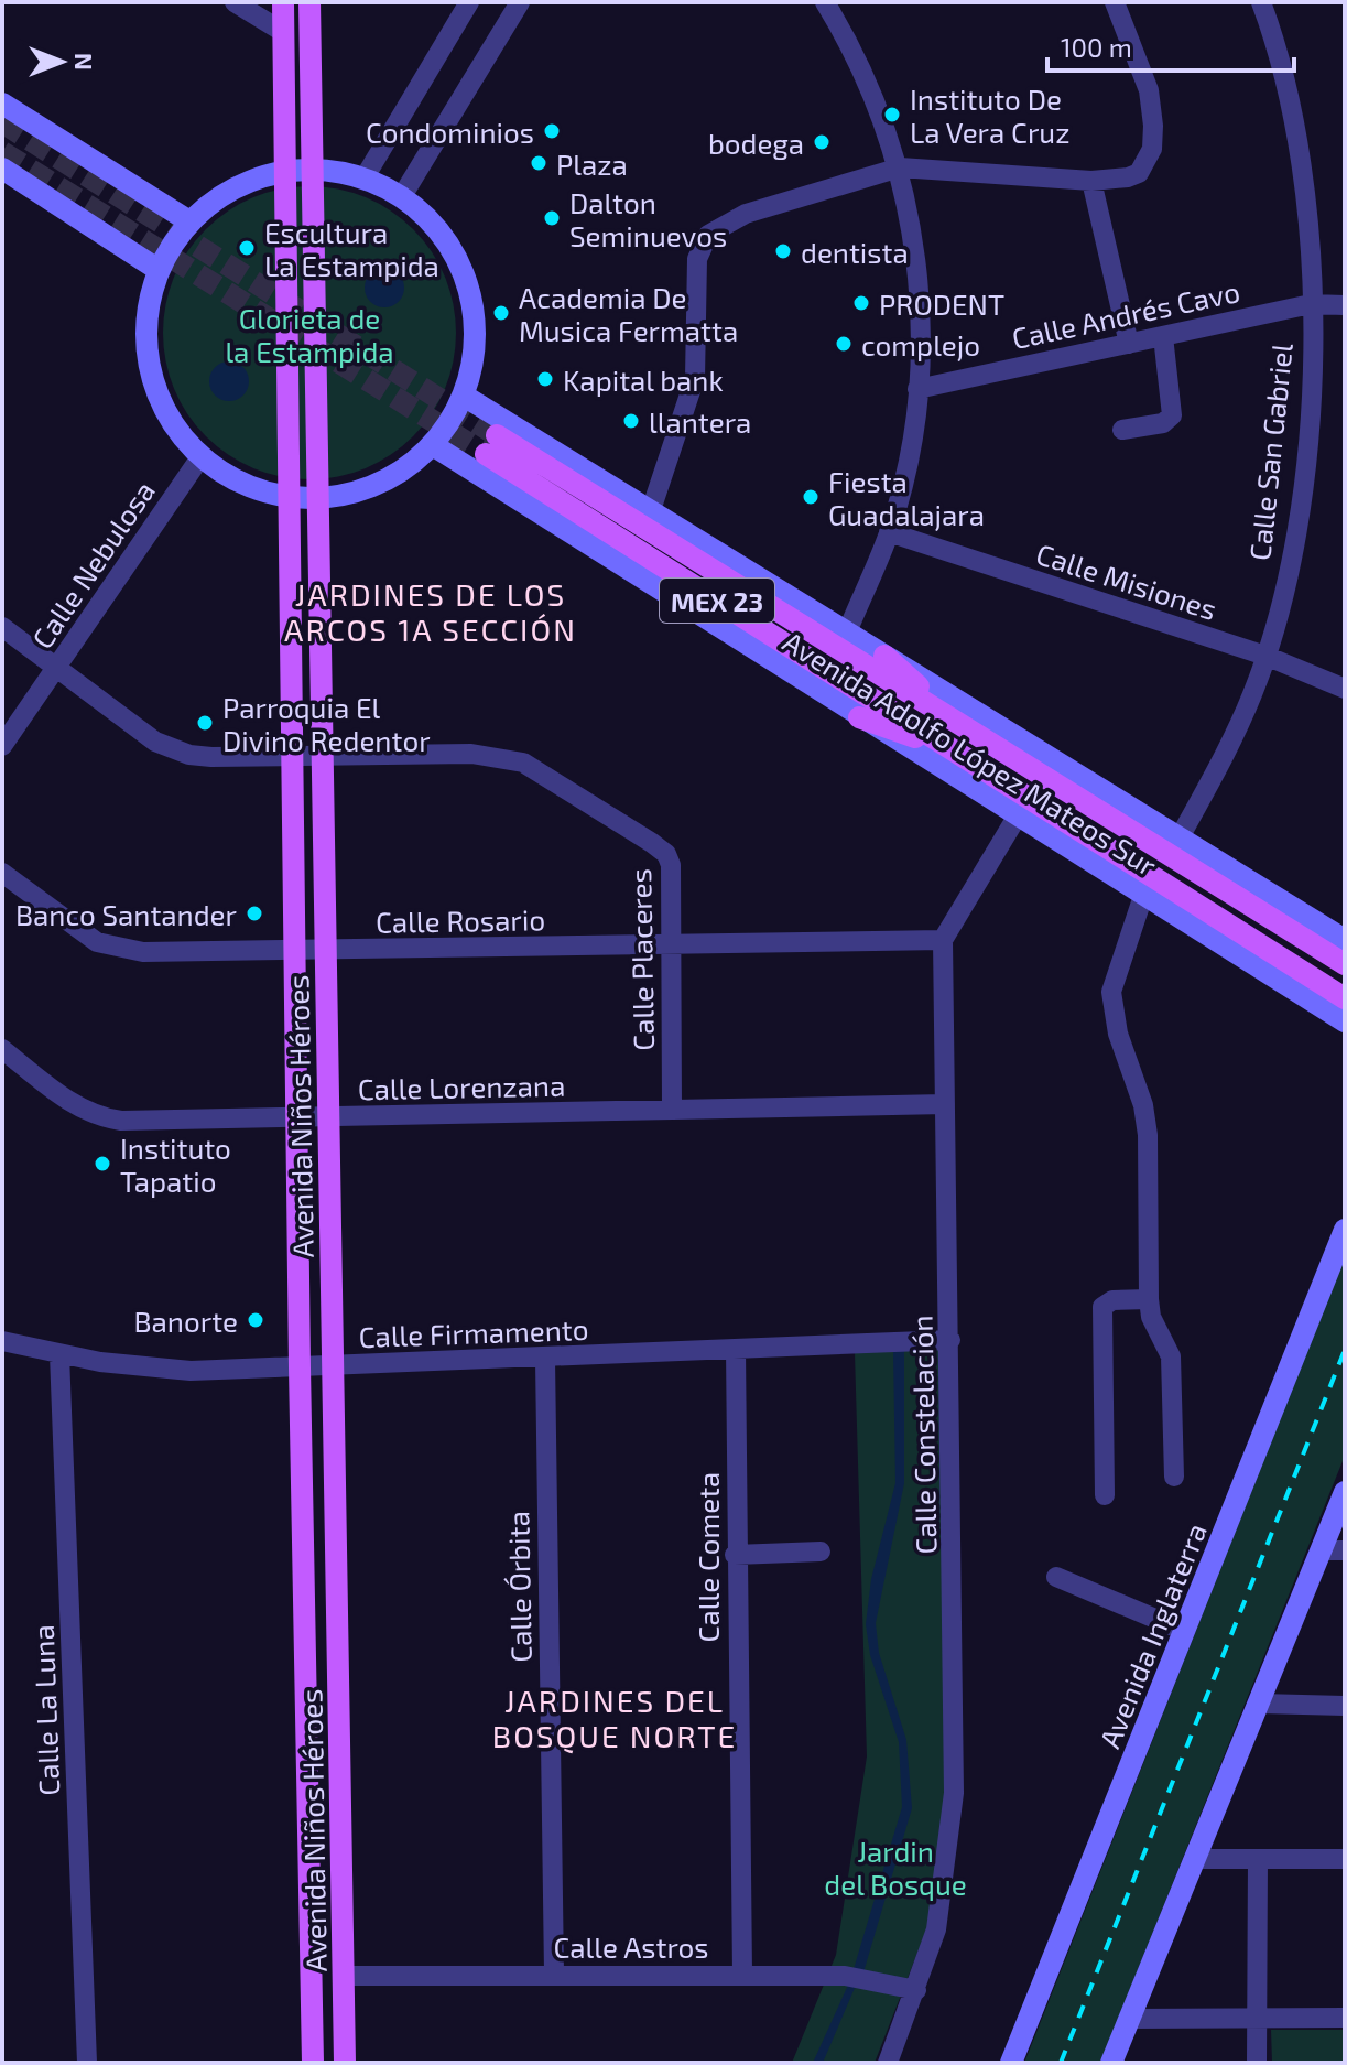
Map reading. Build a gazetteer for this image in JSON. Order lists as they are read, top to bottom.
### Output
{
  "streets": {
    "main road": [
      "MEX 23",
      "Avenida Adolfo López Mateos Sur",
      "Avenida Niños Héroes",
      "Avenida Inglaterra"
    ],
    "street": [
      "Calle Andrés Cavo",
      "Calle San Gabriel",
      "Calle Nebulosa",
      "Calle Misiones",
      "Calle Rosario",
      "Calle Placeres",
      "Calle Lorenzana",
      "Calle Firmamento",
      "Calle Constelación",
      "Calle Cometa",
      "Calle Órbita",
      "Calle La Luna",
      "Calle Astros"
    ]
  },
  "crossings": [
    ["Calle Andrés Cavo", "Calle San Gabriel"],
    ["Calle San Gabriel", "Calle Misiones"],
    ["Calle San Gabriel", "Avenida Adolfo López Mateos Sur"],
    ["Calle Nebulosa", "Calle Placeres"],
    ["Calle Rosario", "Calle Placeres"],
    ["Calle Rosario", "Avenida Niños Héroes"],
    ["Calle Rosario", "Calle Constelación"],
    ["Calle Placeres", "Calle Lorenzana"],
    ["Calle Placeres", "Avenida Niños Héroes"],
    ["Calle Lorenzana", "Avenida Niños Héroes"],
    ["Calle Lorenzana", "Calle Constelación"],
    ["Avenida Niños Héroes", "Calle Firmamento"],
    ["Avenida Niños Héroes", "Calle Astros"],
    ["Calle Firmamento", "Calle Constelación"],
    ["Calle Firmamento", "Calle Cometa"],
    ["Calle Firmamento", "Calle Órbita"],
    ["Calle Firmamento", "Calle La Luna"],
    ["Calle Constelación", "Calle Astros"],
    ["Calle Cometa", "Calle Astros"],
    ["Calle Órbita", "Calle Astros"]
  ],
  "districts": ["JARDINES DE LOS ARCOS 1A SECCIÓN", "JARDINES DEL BOSQUE NORTE"],
  "parks": ["Glorieta de la Estampida", "Jardin del Bosque"],
  "places": [
    "Instituto De La Vera Cruz",
    "Condominios",
    "bodega",
    "Plaza",
    "Dalton Seminuevos",
    "Escultura La Estampida",
    "dentista",
    "PRODENT",
    "Academia De Musica Fermatta",
    "complejo",
    "Kapital bank",
    "llantera",
    "Fiesta Guadalajara",
    "Parroquia El Divino Redentor",
    "Banco Santander",
    "Instituto Tapatio",
    "Banorte"
  ],
  "scale_bar": "100 m",
  "north": "right"
}
